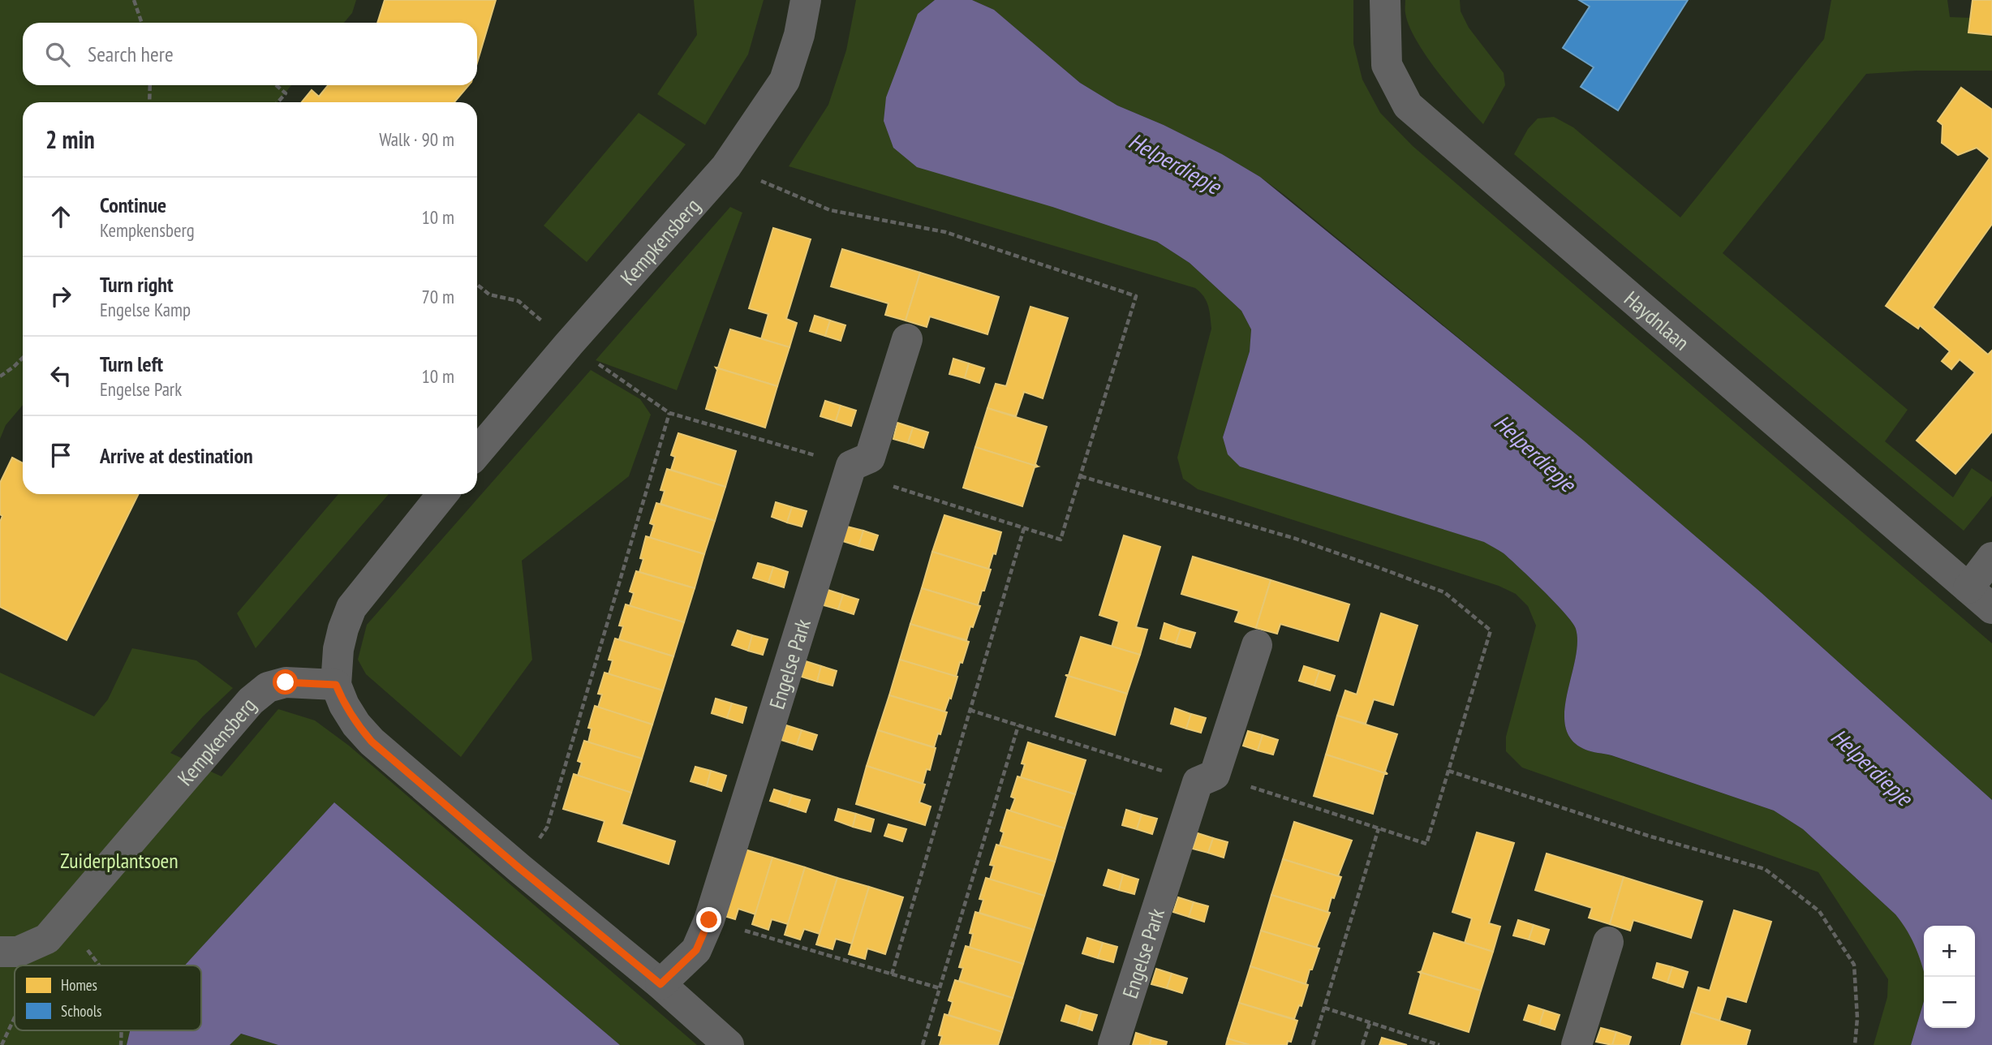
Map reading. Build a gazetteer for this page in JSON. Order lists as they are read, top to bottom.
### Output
{
  "streets": {
    "street": ["Kempkensberg", "Haydnlaan", "Engelse Park"]
  },
  "water": ["Helperdiepje"],
  "parks": ["Zuiderplantsoen"],
  "legend": ["Homes", "Schools"],
  "page": {
    "search": "Search here",
    "heading": ["2 min", "Walk · 90 m"],
    "list": [
      ["Continue", "Kempkensberg", "10 m"],
      ["Turn right", "Engelse Kamp", "70 m"],
      ["Turn left", "Engelse Park", "10 m"],
      "Arrive at destination"
    ],
    "map_buttons": ["+", "−"]
  }
}
